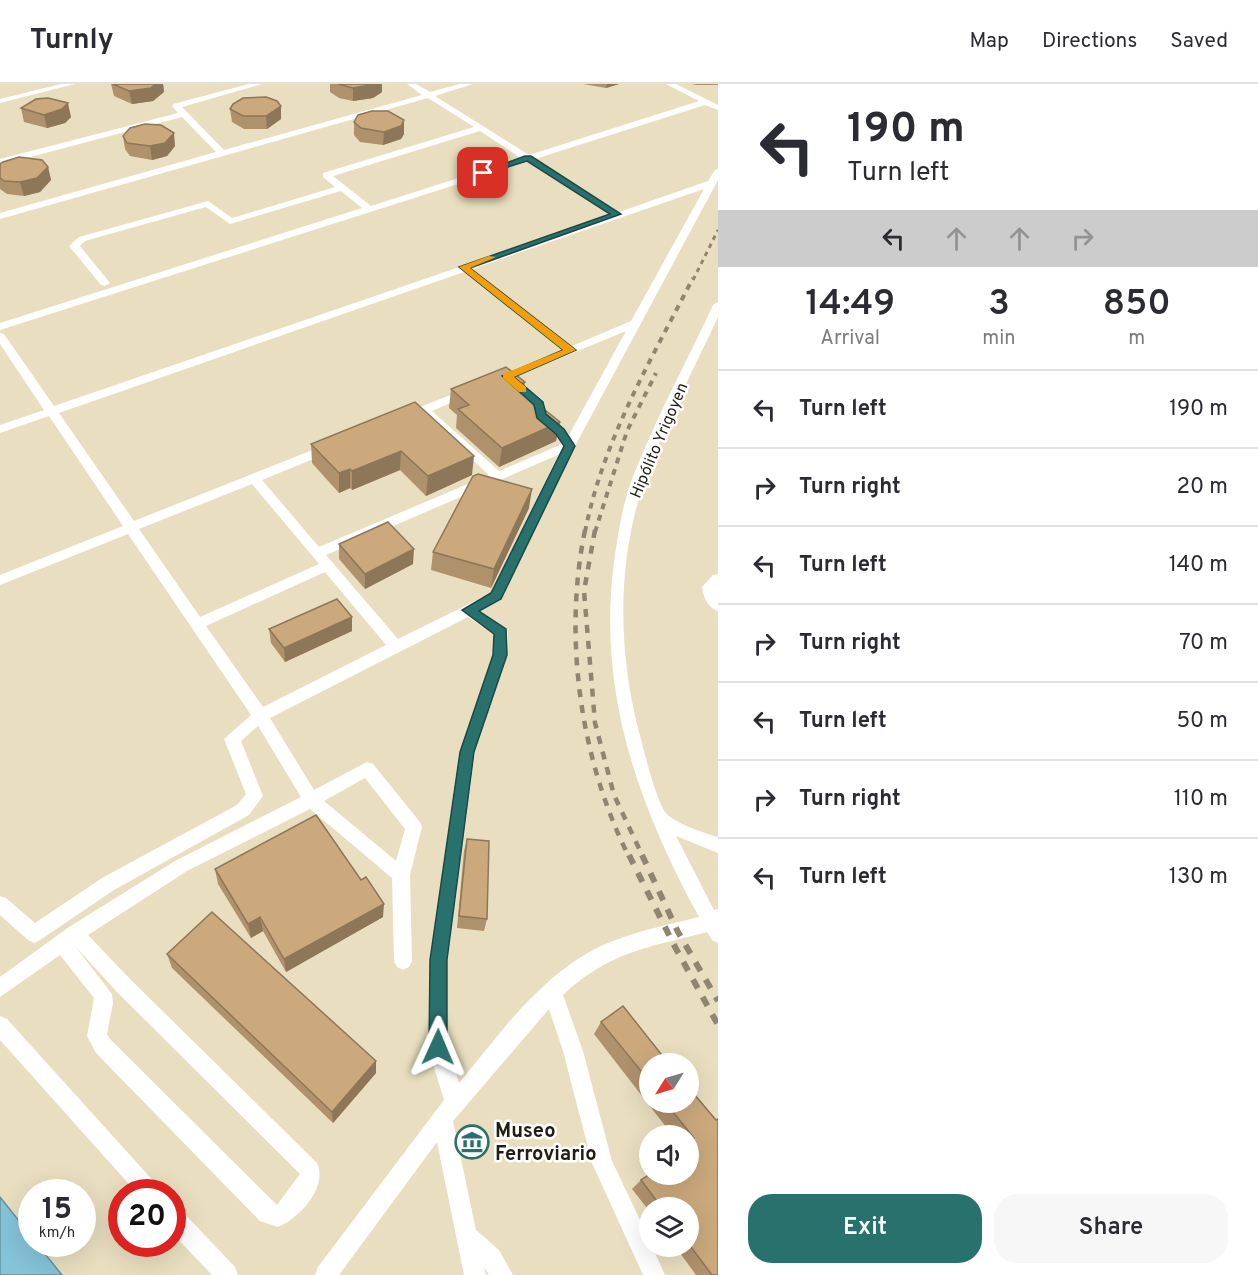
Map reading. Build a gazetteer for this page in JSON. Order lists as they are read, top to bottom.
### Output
{
  "streets": {
    "street": ["Hipólito Yrigoyen"]
  },
  "places": {
    "museum": ["Museo Ferroviario"]
  },
  "north": "bottom left",
  "page": {
    "header": "Turnly",
    "nav": ["Map", "Directions", "Saved"],
    "turn": ["190 m", "Turn left"],
    "eta": [
      "14:49",
      "Arrival",
      "3",
      "min",
      "850",
      "m"
    ],
    "list": [
      {
        "name": "Turn left",
        "value": "190 m"
      },
      {
        "name": "Turn right",
        "value": "20 m"
      },
      {
        "name": "Turn left",
        "value": "140 m"
      },
      {
        "name": "Turn right",
        "value": "70 m"
      },
      {
        "name": "Turn left",
        "value": "50 m"
      },
      {
        "name": "Turn right",
        "value": "110 m"
      },
      {
        "name": "Turn left",
        "value": "130 m"
      }
    ],
    "speed": "15 km/h",
    "limit": "20",
    "buttons": ["Exit", "Share"]
  }
}
